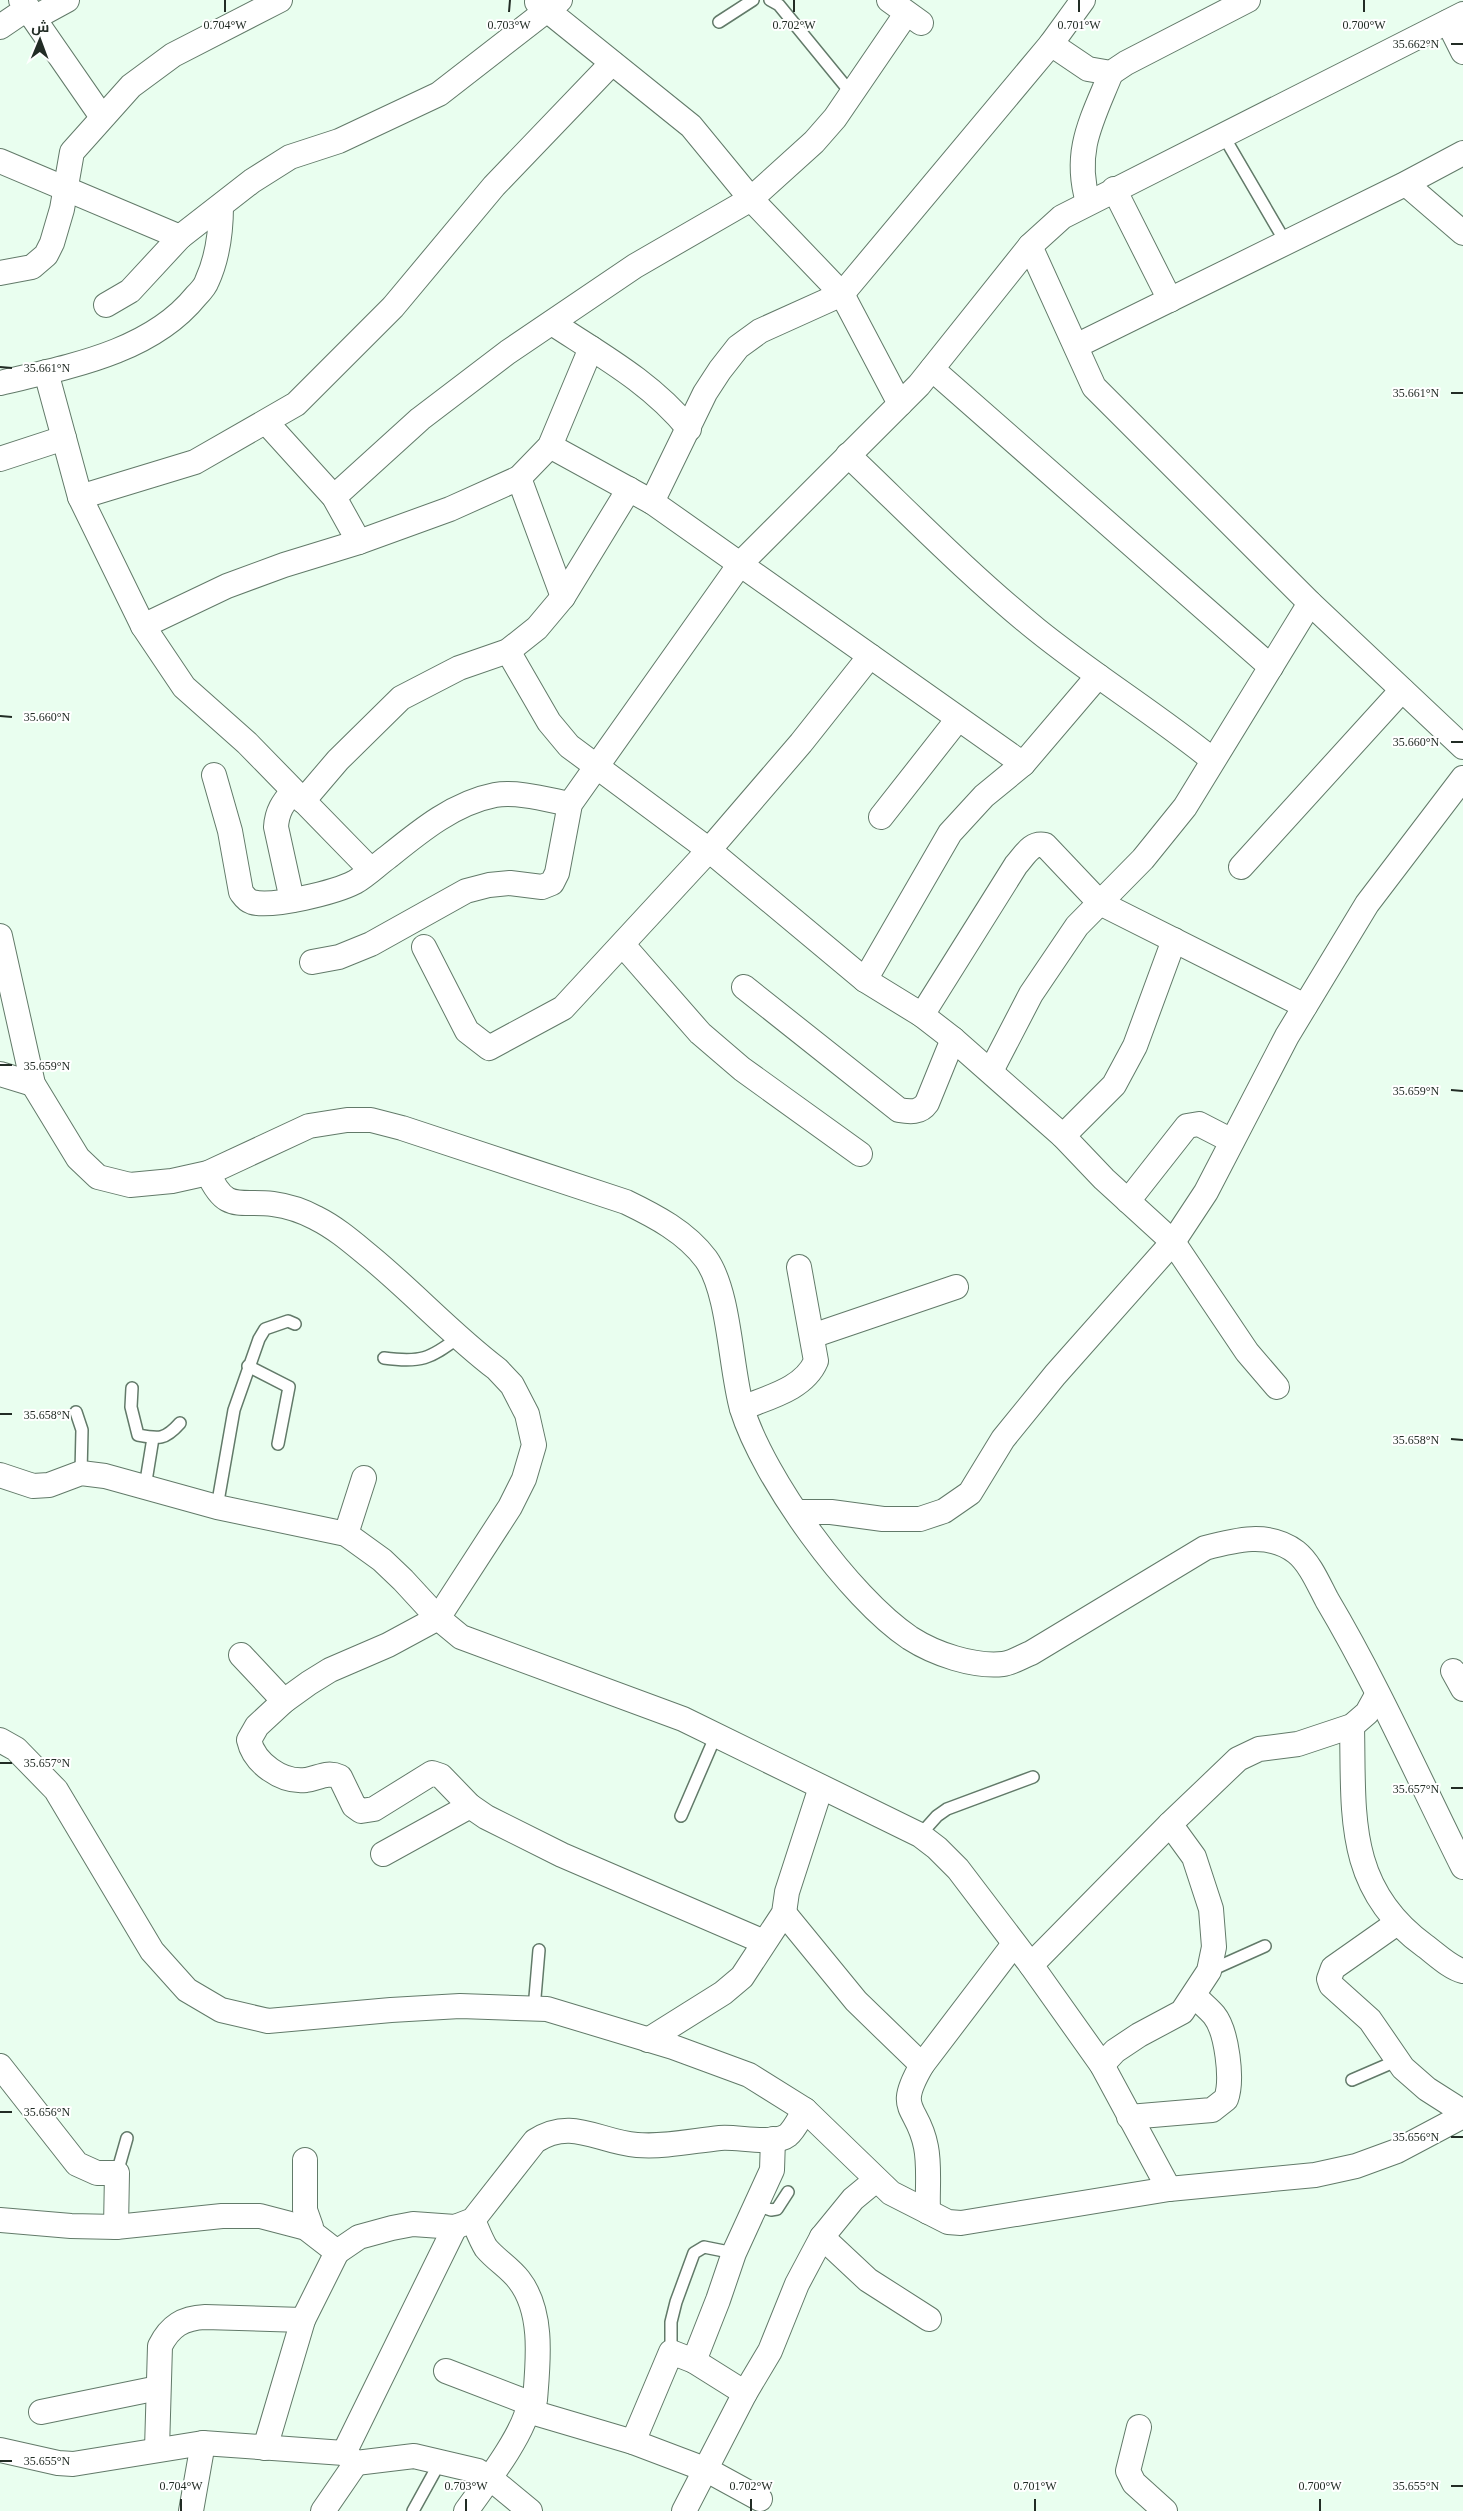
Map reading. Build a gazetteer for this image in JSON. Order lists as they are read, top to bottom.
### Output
{
  "north": "top",
  "coordinates": [
    "0.704°W",
    "0.703°W",
    "0.702°W",
    "0.701°W",
    "0.700°W",
    "35.662°N",
    "35.661°N",
    "35.660°N",
    "35.659°N",
    "35.658°N",
    "35.657°N",
    "35.656°N",
    "35.655°N"
  ]
}
